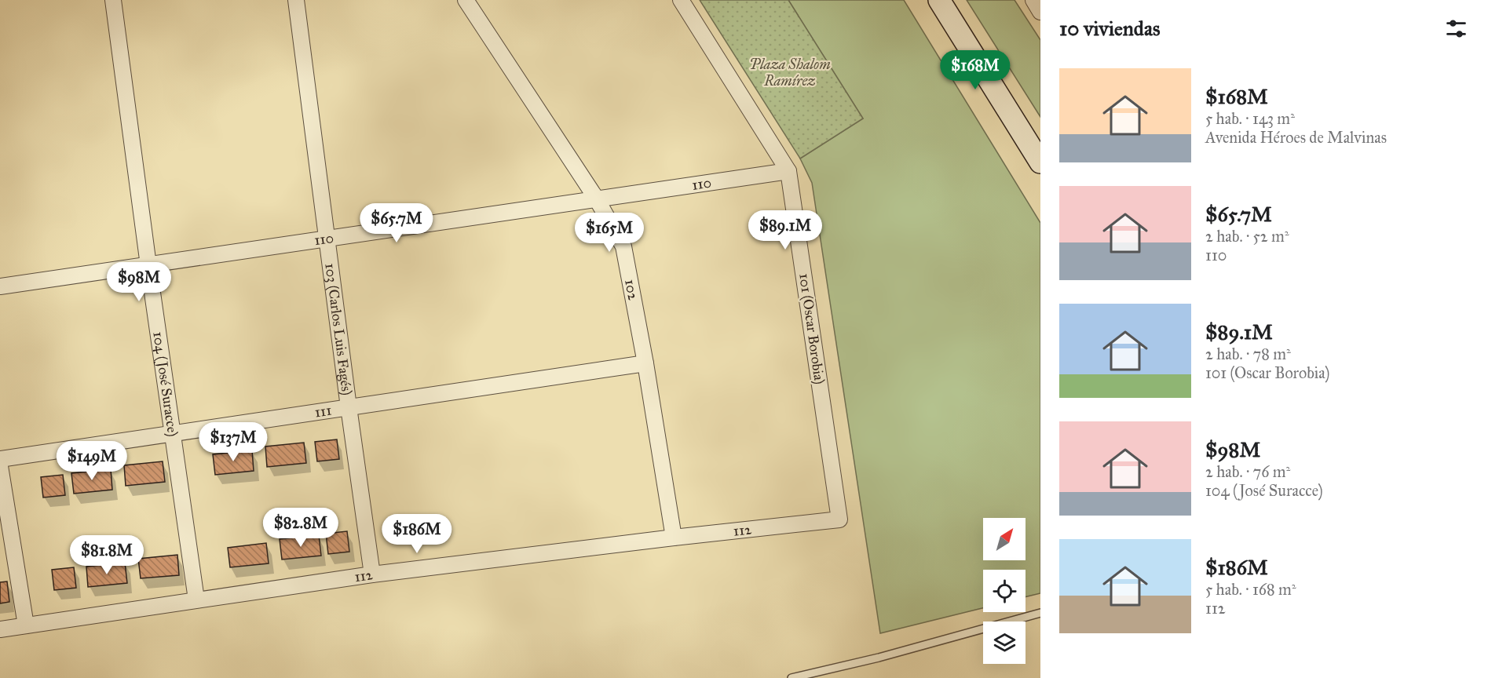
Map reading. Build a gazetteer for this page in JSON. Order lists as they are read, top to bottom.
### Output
{
  "streets": {
    "street": [
      "110",
      "102",
      "101 (Oscar Borobia)",
      "103 (Carlos Luis Fagés)",
      "104 (José Suracce)",
      "111",
      "112"
    ]
  },
  "crossings": [
    ["110", "102"],
    ["110", "101 (Oscar Borobia)"],
    ["110", "103 (Carlos Luis Fagés)"],
    ["110", "104 (José Suracce)"],
    ["102", "111"],
    ["102", "112"],
    ["101 (Oscar Borobia)", "112"],
    ["103 (Carlos Luis Fagés)", "111"],
    ["103 (Carlos Luis Fagés)", "112"],
    ["104 (José Suracce)", "111"],
    ["104 (José Suracce)", "112"]
  ],
  "parks": ["Plaza Shalom Ramírez"],
  "north": "top right",
  "page": {
    "heading": "10 viviendas",
    "price": [
      "$168M",
      "$65.7M",
      "$89.1M",
      "$165M",
      "$98M",
      "$137M",
      "$149M",
      "$82.8M",
      "$186M",
      "$81.8M"
    ],
    "list": [
      {
        "name": "$168M",
        "note": "5 hab. · 143 m² · Avenida Héroes de Malvinas"
      },
      {
        "name": "$65.7M",
        "note": "2 hab. · 52 m² · 110"
      },
      {
        "name": "$89.1M",
        "note": "2 hab. · 78 m² · 101 (Oscar Borobia)"
      },
      {
        "name": "$98M",
        "note": "2 hab. · 76 m² · 104 (José Suracce)"
      },
      {
        "name": "$186M",
        "note": "5 hab. · 168 m² · 112"
      }
    ]
  }
}
